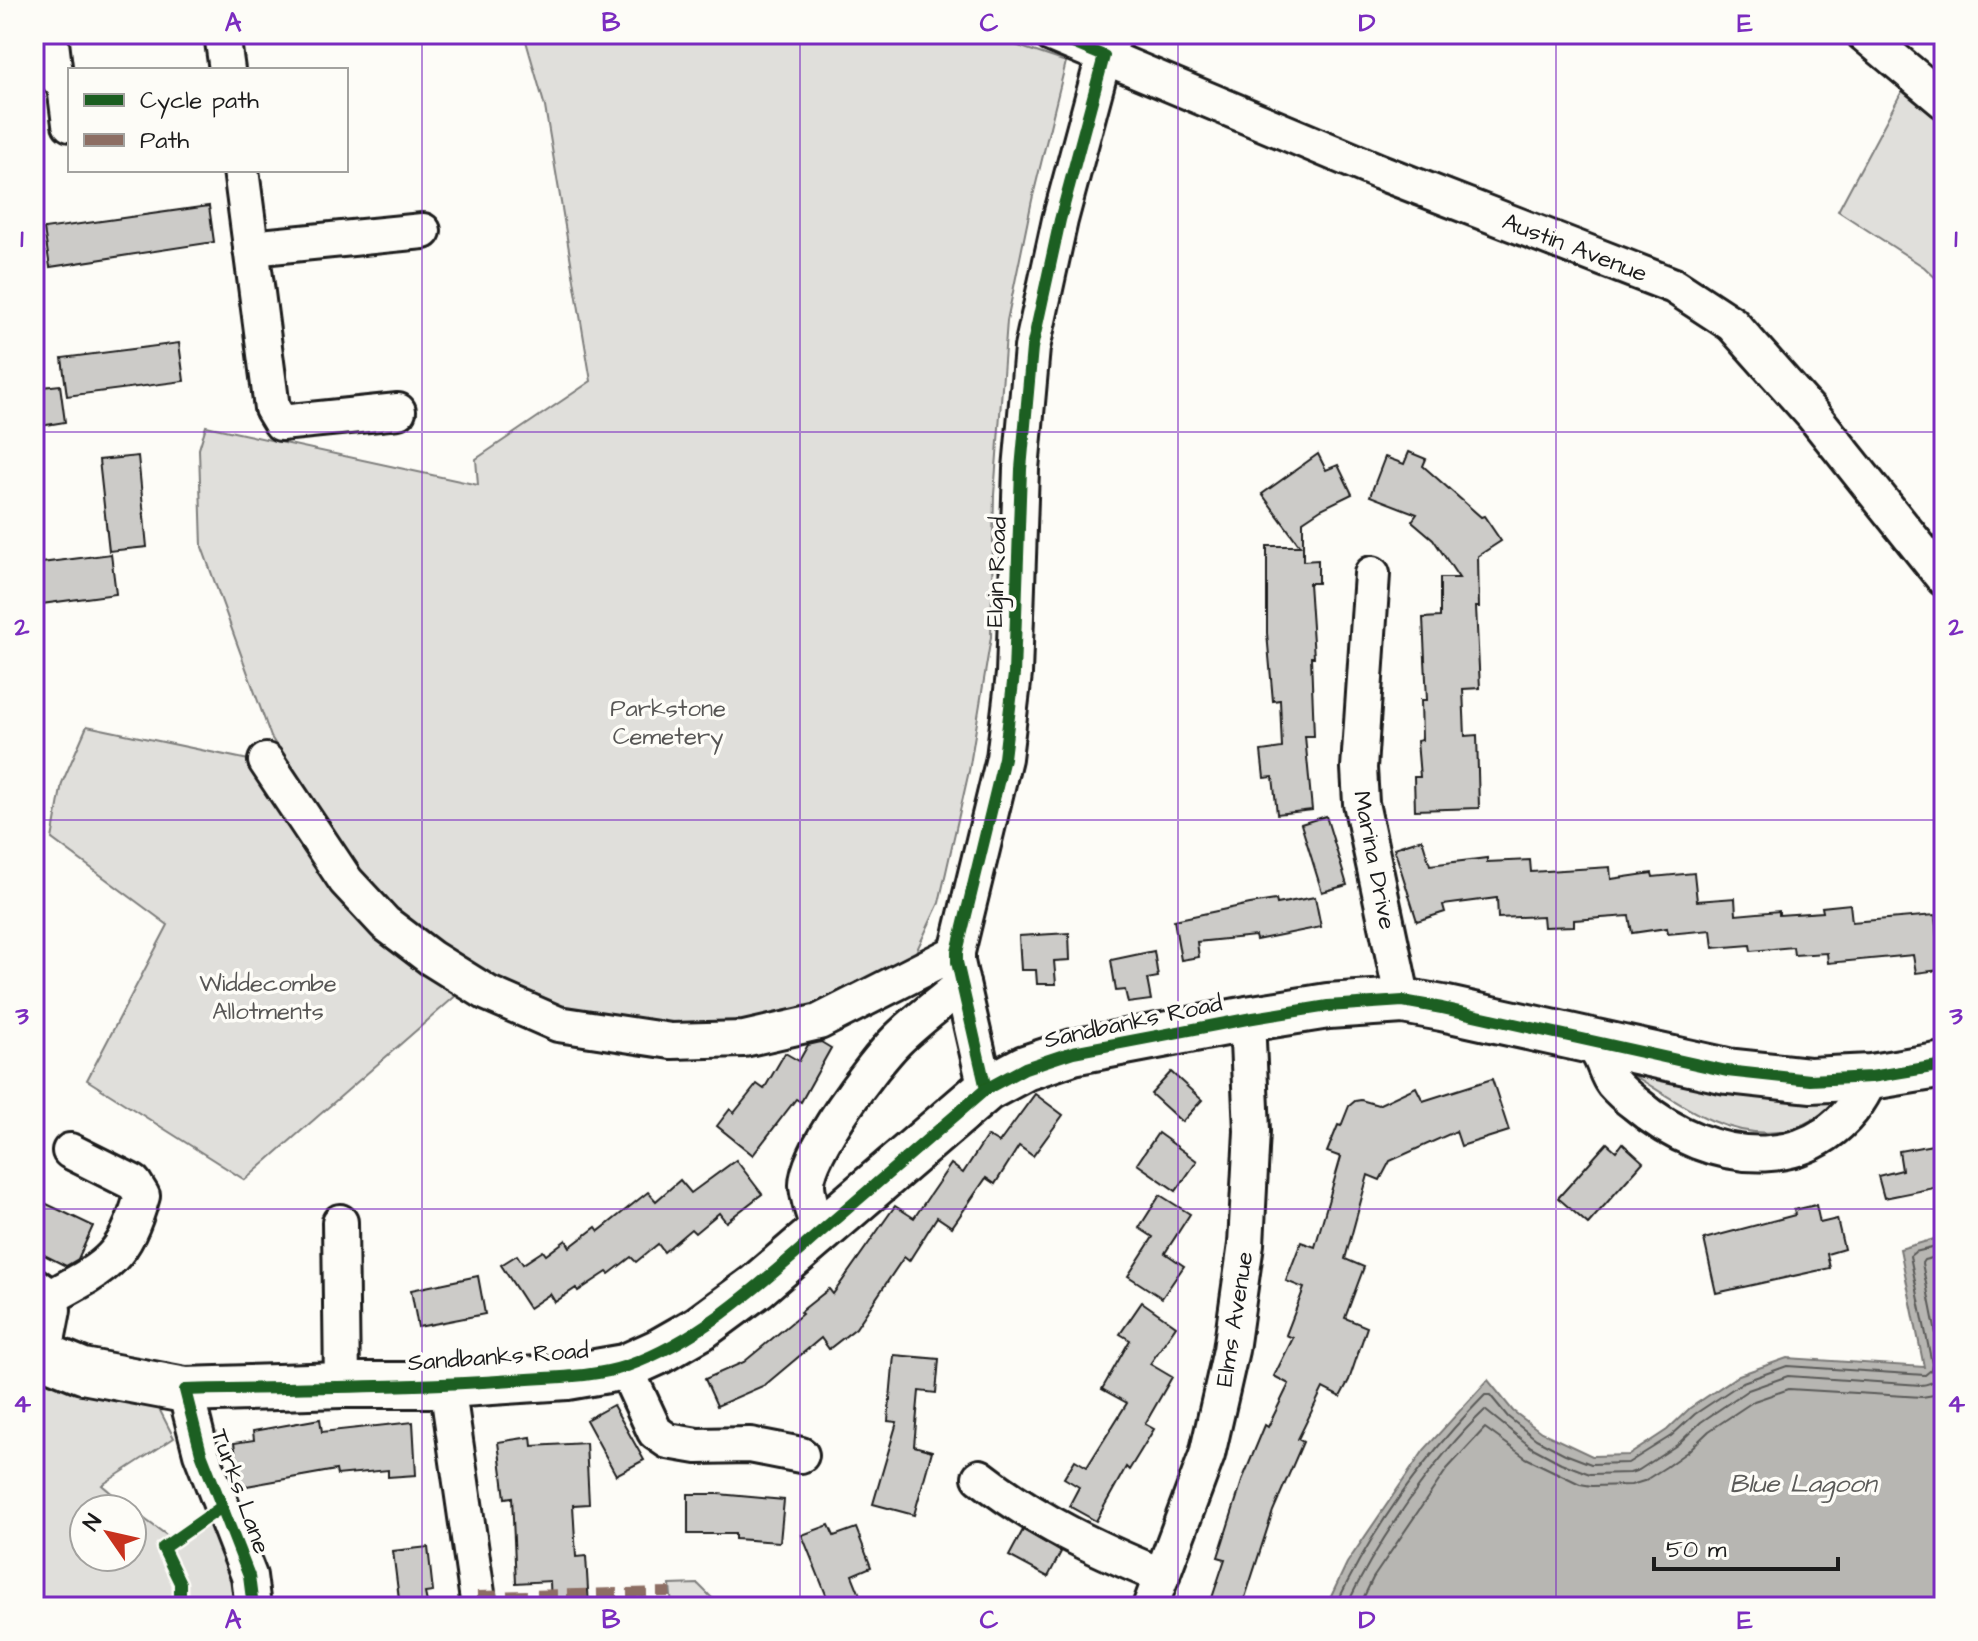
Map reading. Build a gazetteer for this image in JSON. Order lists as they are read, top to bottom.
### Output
{
  "streets": {
    "main road": ["Sandbanks Road"],
    "street": [
      "Austin Avenue",
      "Elgin Road",
      "Marina Drive",
      "Elms Avenue",
      "Turks Lane"
    ]
  },
  "crossings": [
    ["Austin Avenue", "Elgin Road"],
    ["Elgin Road", "Sandbanks Road"],
    ["Marina Drive", "Sandbanks Road"],
    ["Sandbanks Road", "Elms Avenue"],
    ["Sandbanks Road", "Turks Lane"]
  ],
  "water": ["Blue Lagoon"],
  "parks": ["Parkstone Cemetery", "Widdecombe Allotments"],
  "legend": ["Cycle path", "Path"],
  "scale_bar": "50 m",
  "north": "top left",
  "grid": {
    "columns": [
      "A",
      "B",
      "C",
      "D",
      "E"
    ],
    "rows": [
      "1",
      "2",
      "3",
      "4"
    ]
  }
}
